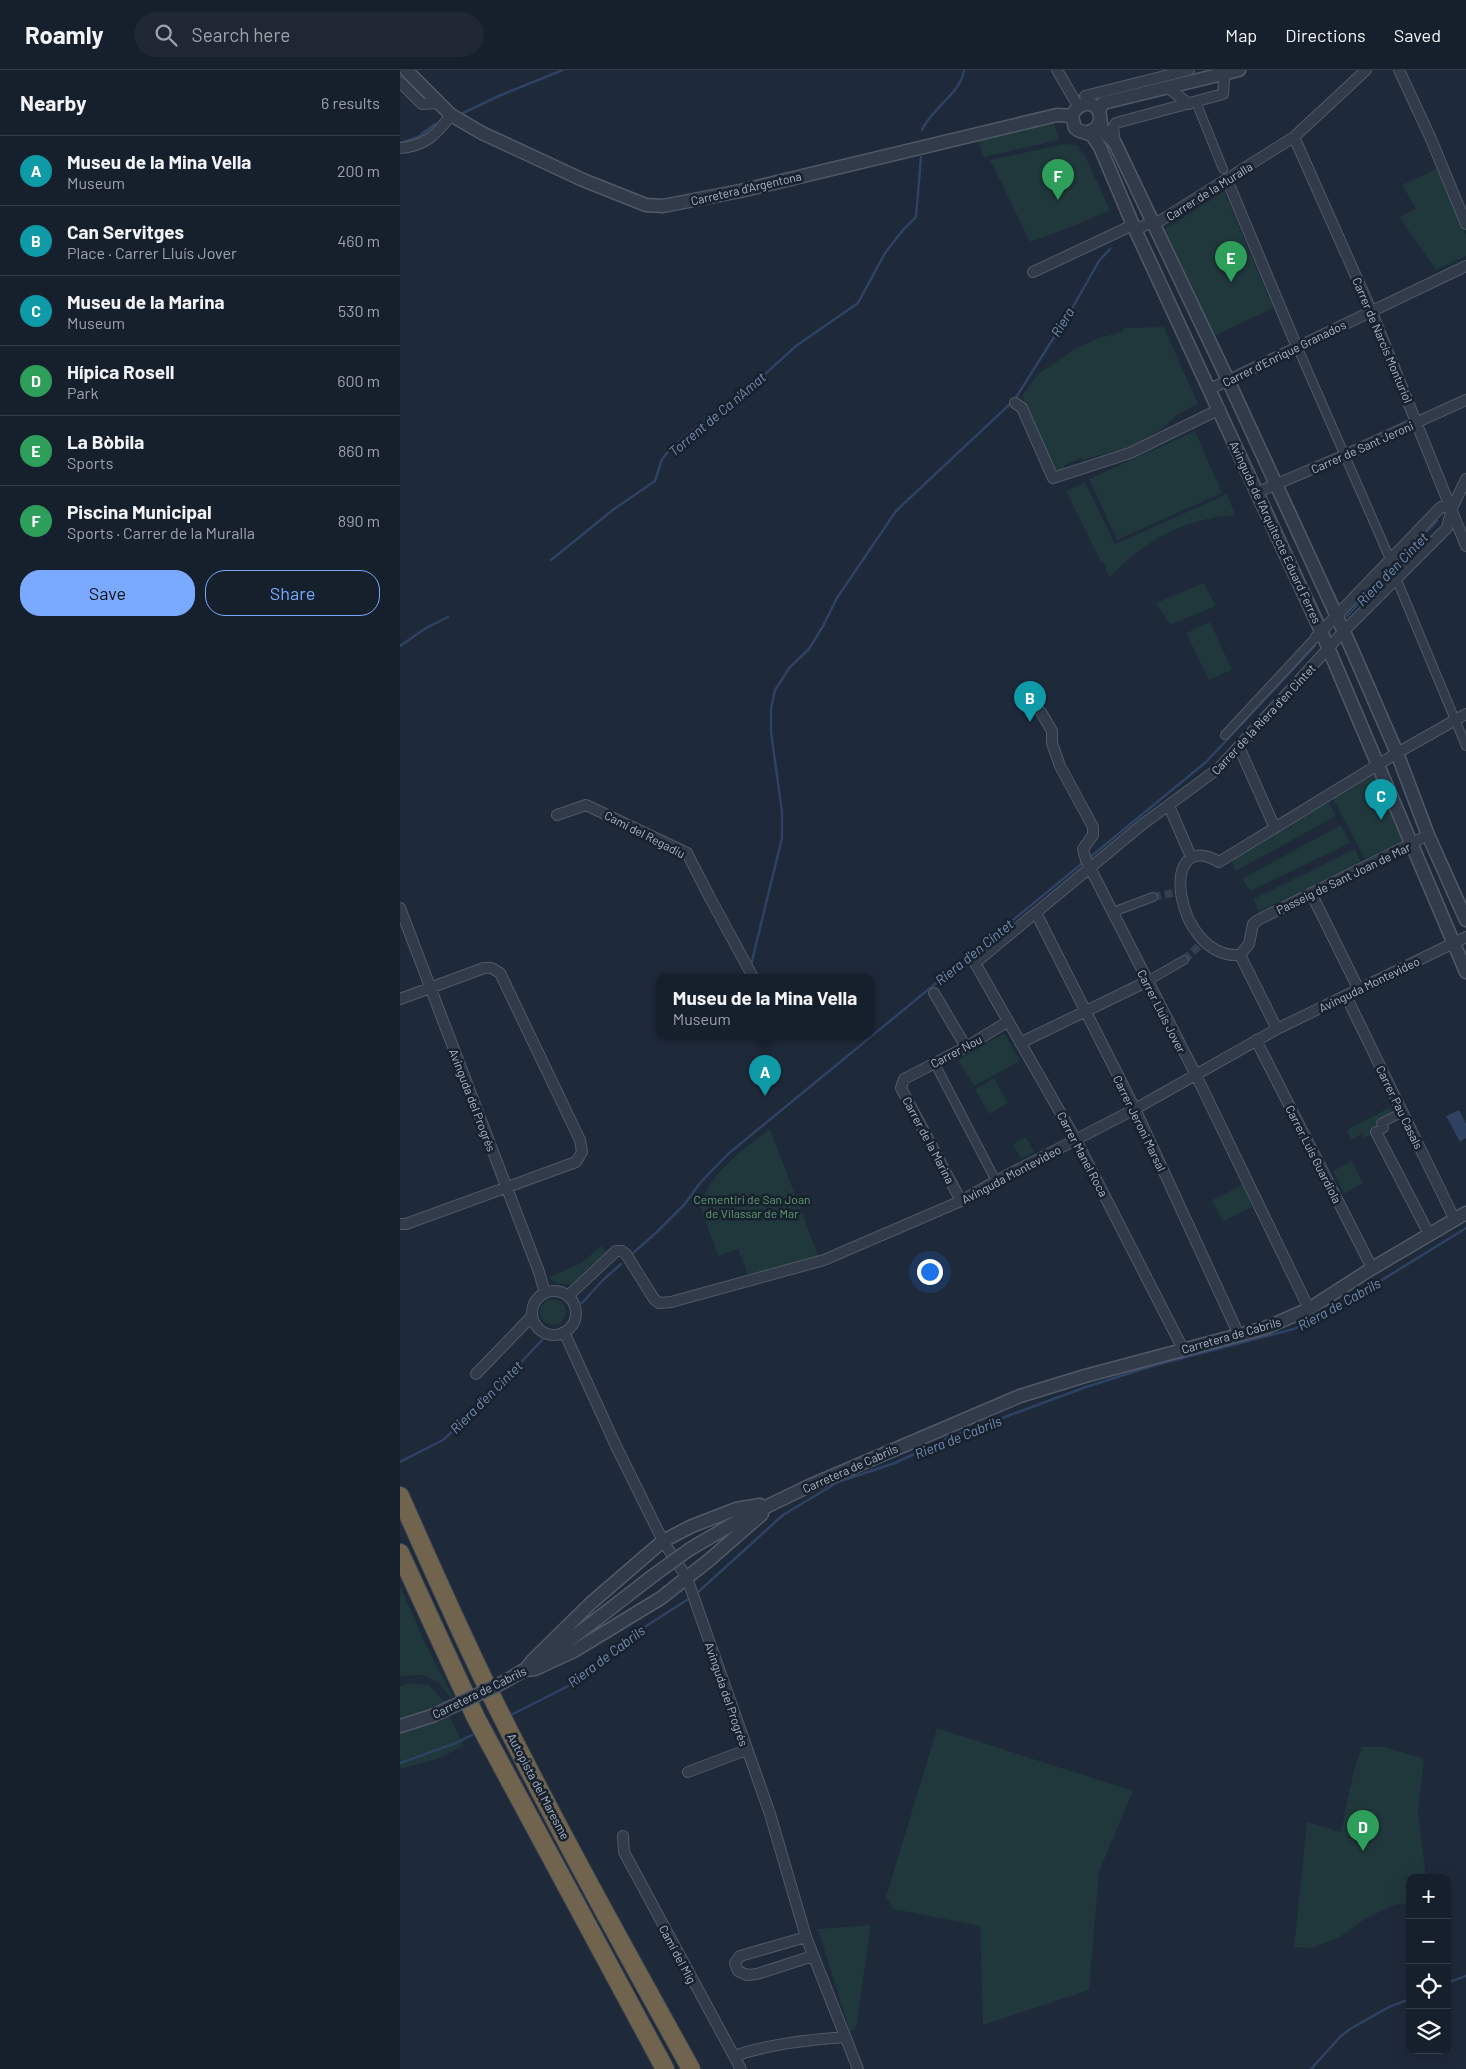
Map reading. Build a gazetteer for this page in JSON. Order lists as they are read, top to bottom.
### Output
{
  "streets": {
    "highway": ["Autopista del Maresme"],
    "street": [
      "Carretera d'Argentona",
      "Carrer de la Muralla",
      "Carrer de Narcís Monturiol",
      "Carrer d'Enrique Granados",
      "Carrer de Sant Jeroni",
      "Avinguda de l'Arquitecte Eduard Ferres",
      "Carrer de la Riera d'en Cintet",
      "Camí del Regadiu",
      "Passeig de Sant Joan de Mar",
      "Avinguda Montevideo",
      "Carrer Lluís Jover",
      "Carrer Nou",
      "Avinguda del Progrés",
      "Carrer Pau Casals",
      "Carrer Jeroni Marsal",
      "Carrer de la Marina",
      "Carrer Manel Roca",
      "Carrer Luís Guardiola",
      "Carretera de Cabrils",
      "Camí del Mig"
    ]
  },
  "crossings": [
    ["Carretera d'Argentona", "Avinguda de l'Arquitecte Eduard Ferres"],
    ["Carrer de la Muralla", "Carrer de Narcís Monturiol"],
    ["Carrer de la Muralla", "Avinguda de l'Arquitecte Eduard Ferres"],
    ["Carrer de Narcís Monturiol", "Carrer d'Enrique Granados"],
    ["Carrer de Narcís Monturiol", "Carrer de Sant Jeroni"],
    ["Carrer de Narcís Monturiol", "Carrer de la Riera d'en Cintet"],
    ["Carrer d'Enrique Granados", "Avinguda de l'Arquitecte Eduard Ferres"],
    ["Carrer de Sant Jeroni", "Avinguda de l'Arquitecte Eduard Ferres"],
    ["Avinguda de l'Arquitecte Eduard Ferres", "Carrer de la Riera d'en Cintet"],
    ["Avinguda de l'Arquitecte Eduard Ferres", "Passeig de Sant Joan de Mar"],
    ["Avinguda de l'Arquitecte Eduard Ferres", "Avinguda Montevideo"],
    ["Carrer de la Riera d'en Cintet", "Carrer Lluís Jover"],
    ["Carrer de la Riera d'en Cintet", "Carrer Jeroni Marsal"],
    ["Carrer de la Riera d'en Cintet", "Carrer Manel Roca"],
    ["Avinguda Montevideo", "Carrer Lluís Jover"],
    ["Avinguda Montevideo", "Avinguda del Progrés"],
    ["Avinguda Montevideo", "Carrer Pau Casals"],
    ["Avinguda Montevideo", "Carrer Jeroni Marsal"],
    ["Avinguda Montevideo", "Carrer de la Marina"],
    ["Avinguda Montevideo", "Carrer Manel Roca"],
    ["Avinguda Montevideo", "Carrer Luís Guardiola"],
    ["Carrer Lluís Jover", "Carretera de Cabrils"],
    ["Carrer Nou", "Carrer de la Marina"],
    ["Carrer Nou", "Carrer Manel Roca"],
    ["Carrer Pau Casals", "Carretera de Cabrils"],
    ["Carrer Jeroni Marsal", "Carretera de Cabrils"],
    ["Carrer Manel Roca", "Carretera de Cabrils"],
    ["Carrer Luís Guardiola", "Carretera de Cabrils"]
  ],
  "water": [
    "Riera",
    "Torrent de Ca n'Amat",
    "Riera d'en Cintet",
    "Riera de Cabrils"
  ],
  "parks": ["Cementiri de San Joan de Vilassar de Mar"],
  "page": {
    "header": "Roamly",
    "search": "Search here",
    "nav": ["Map", "Directions", "Saved"],
    "heading": ["Nearby", "6 results"],
    "list": [
      {
        "mark": "A",
        "name": "Museu de la Mina Vella",
        "note": "Museum",
        "value": "200 m"
      },
      {
        "mark": "B",
        "name": "Can Servitges",
        "note": "Place · Carrer Lluís Jover",
        "value": "460 m"
      },
      {
        "mark": "C",
        "name": "Museu de la Marina",
        "note": "Museum",
        "value": "530 m"
      },
      {
        "mark": "D",
        "name": "Hípica Rosell",
        "note": "Park",
        "value": "600 m"
      },
      {
        "mark": "E",
        "name": "La Bòbila",
        "note": "Sports",
        "value": "860 m"
      },
      {
        "mark": "F",
        "name": "Piscina Municipal",
        "note": "Sports · Carrer de la Muralla",
        "value": "890 m"
      }
    ],
    "pins": [
      "F",
      "E",
      "B",
      "C",
      "A",
      "D"
    ],
    "buttons": ["Save", "Share"],
    "popup": ["Museu de la Mina Vella", "Museum"],
    "map_buttons": ["+", "−"]
  }
}
